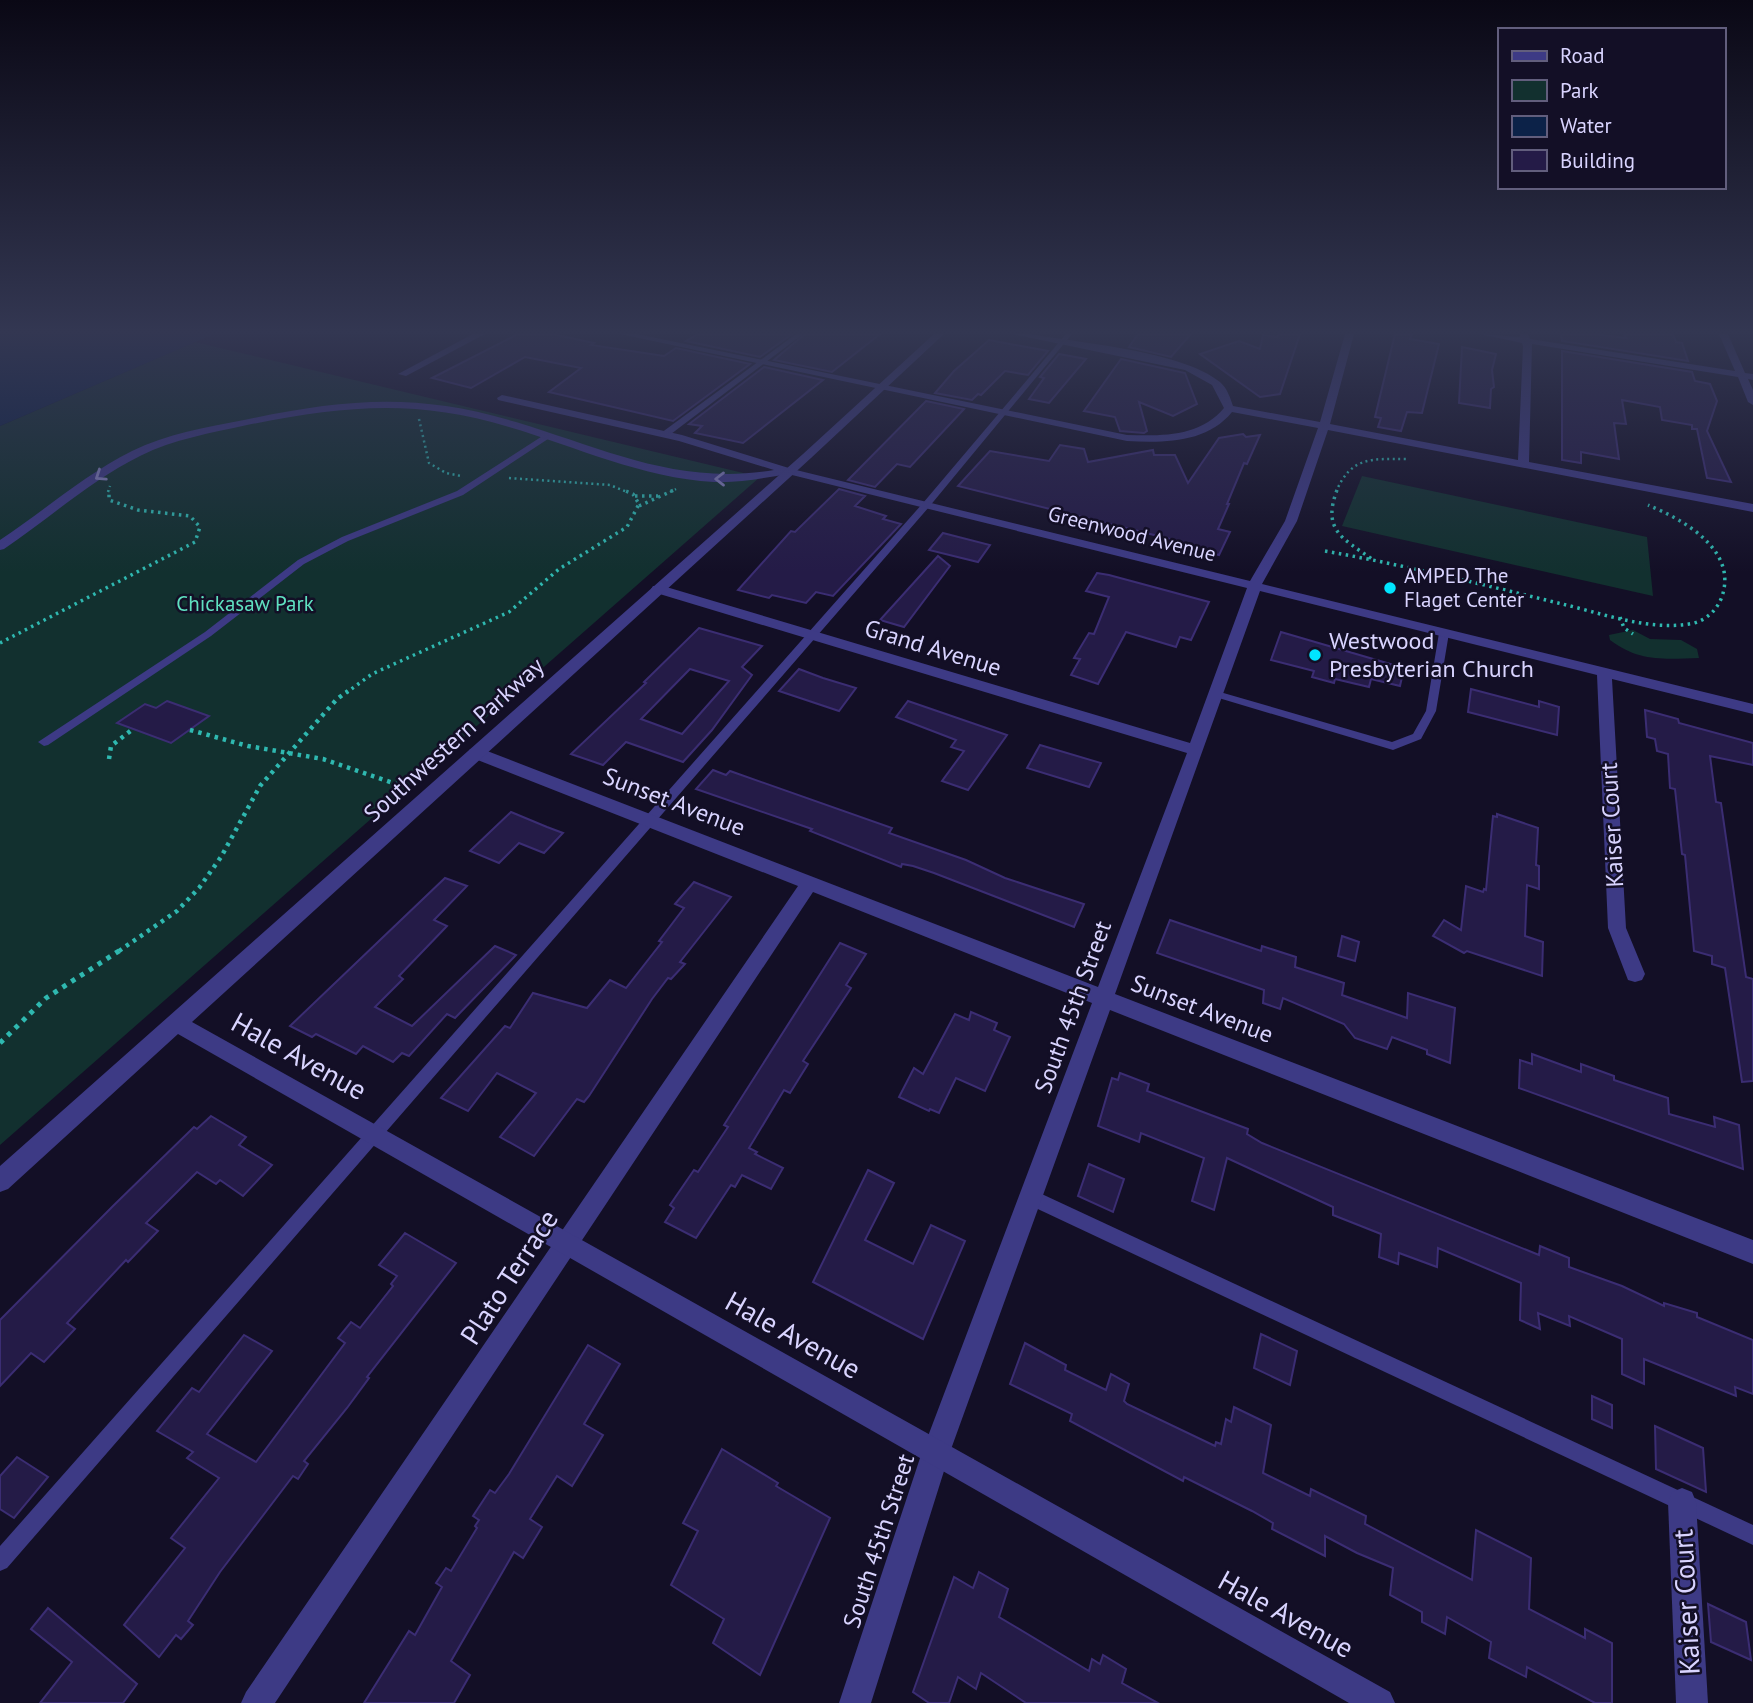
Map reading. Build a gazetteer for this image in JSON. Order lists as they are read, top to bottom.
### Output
{
  "streets": {
    "street": [
      "Greenwood Avenue",
      "Grand Avenue",
      "Southwestern Parkway",
      "Sunset Avenue",
      "Kaiser Court",
      "South 45th Street",
      "Hale Avenue",
      "Plato Terrace"
    ]
  },
  "crossings": [
    ["Greenwood Avenue", "Southwestern Parkway"],
    ["Greenwood Avenue", "Kaiser Court"],
    ["Greenwood Avenue", "South 45th Street"],
    ["Grand Avenue", "Southwestern Parkway"],
    ["Grand Avenue", "South 45th Street"],
    ["Southwestern Parkway", "Sunset Avenue"],
    ["Southwestern Parkway", "Hale Avenue"],
    ["Sunset Avenue", "South 45th Street"],
    ["Sunset Avenue", "Plato Terrace"],
    ["South 45th Street", "Hale Avenue"],
    ["Hale Avenue", "Plato Terrace"]
  ],
  "parks": ["Chickasaw Park"],
  "places": ["AMPED The Flaget Center", "Westwood Presbyterian Church"],
  "legend": [
    "Road",
    "Park",
    "Water",
    "Building"
  ]
}
